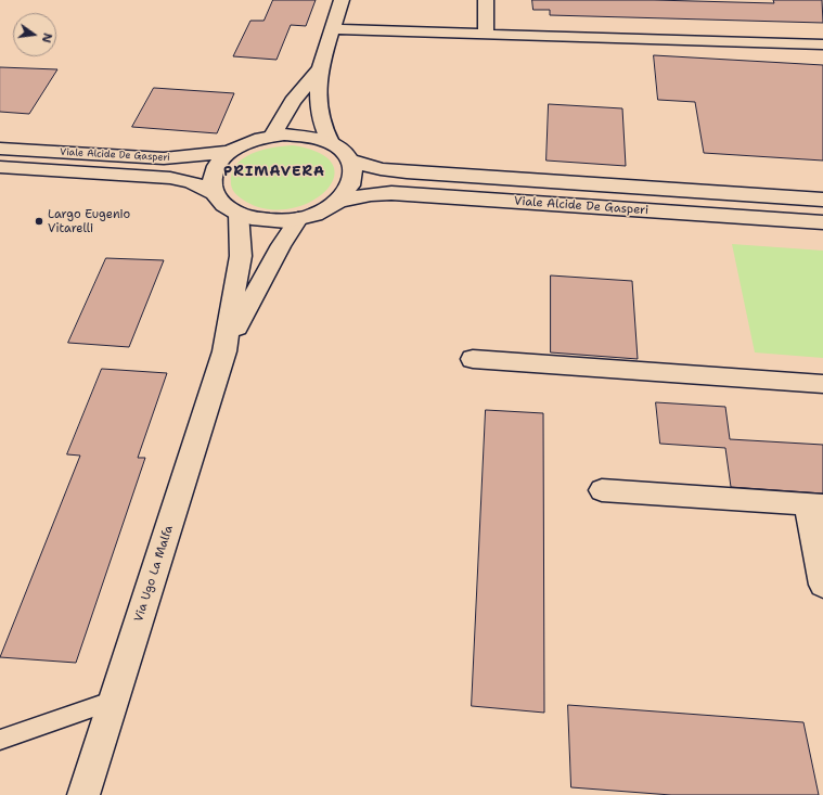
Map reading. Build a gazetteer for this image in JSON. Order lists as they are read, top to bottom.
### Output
{
  "streets": {
    "street": ["Viale Alcide De Gasperi", "Via Ugo La Malfa"]
  },
  "crossings": [
    ["Viale Alcide De Gasperi", "Via Ugo La Malfa"]
  ],
  "districts": ["PRIMAVERA"],
  "places": ["Largo Eugenio Vitarelli"],
  "north": "right"
}
